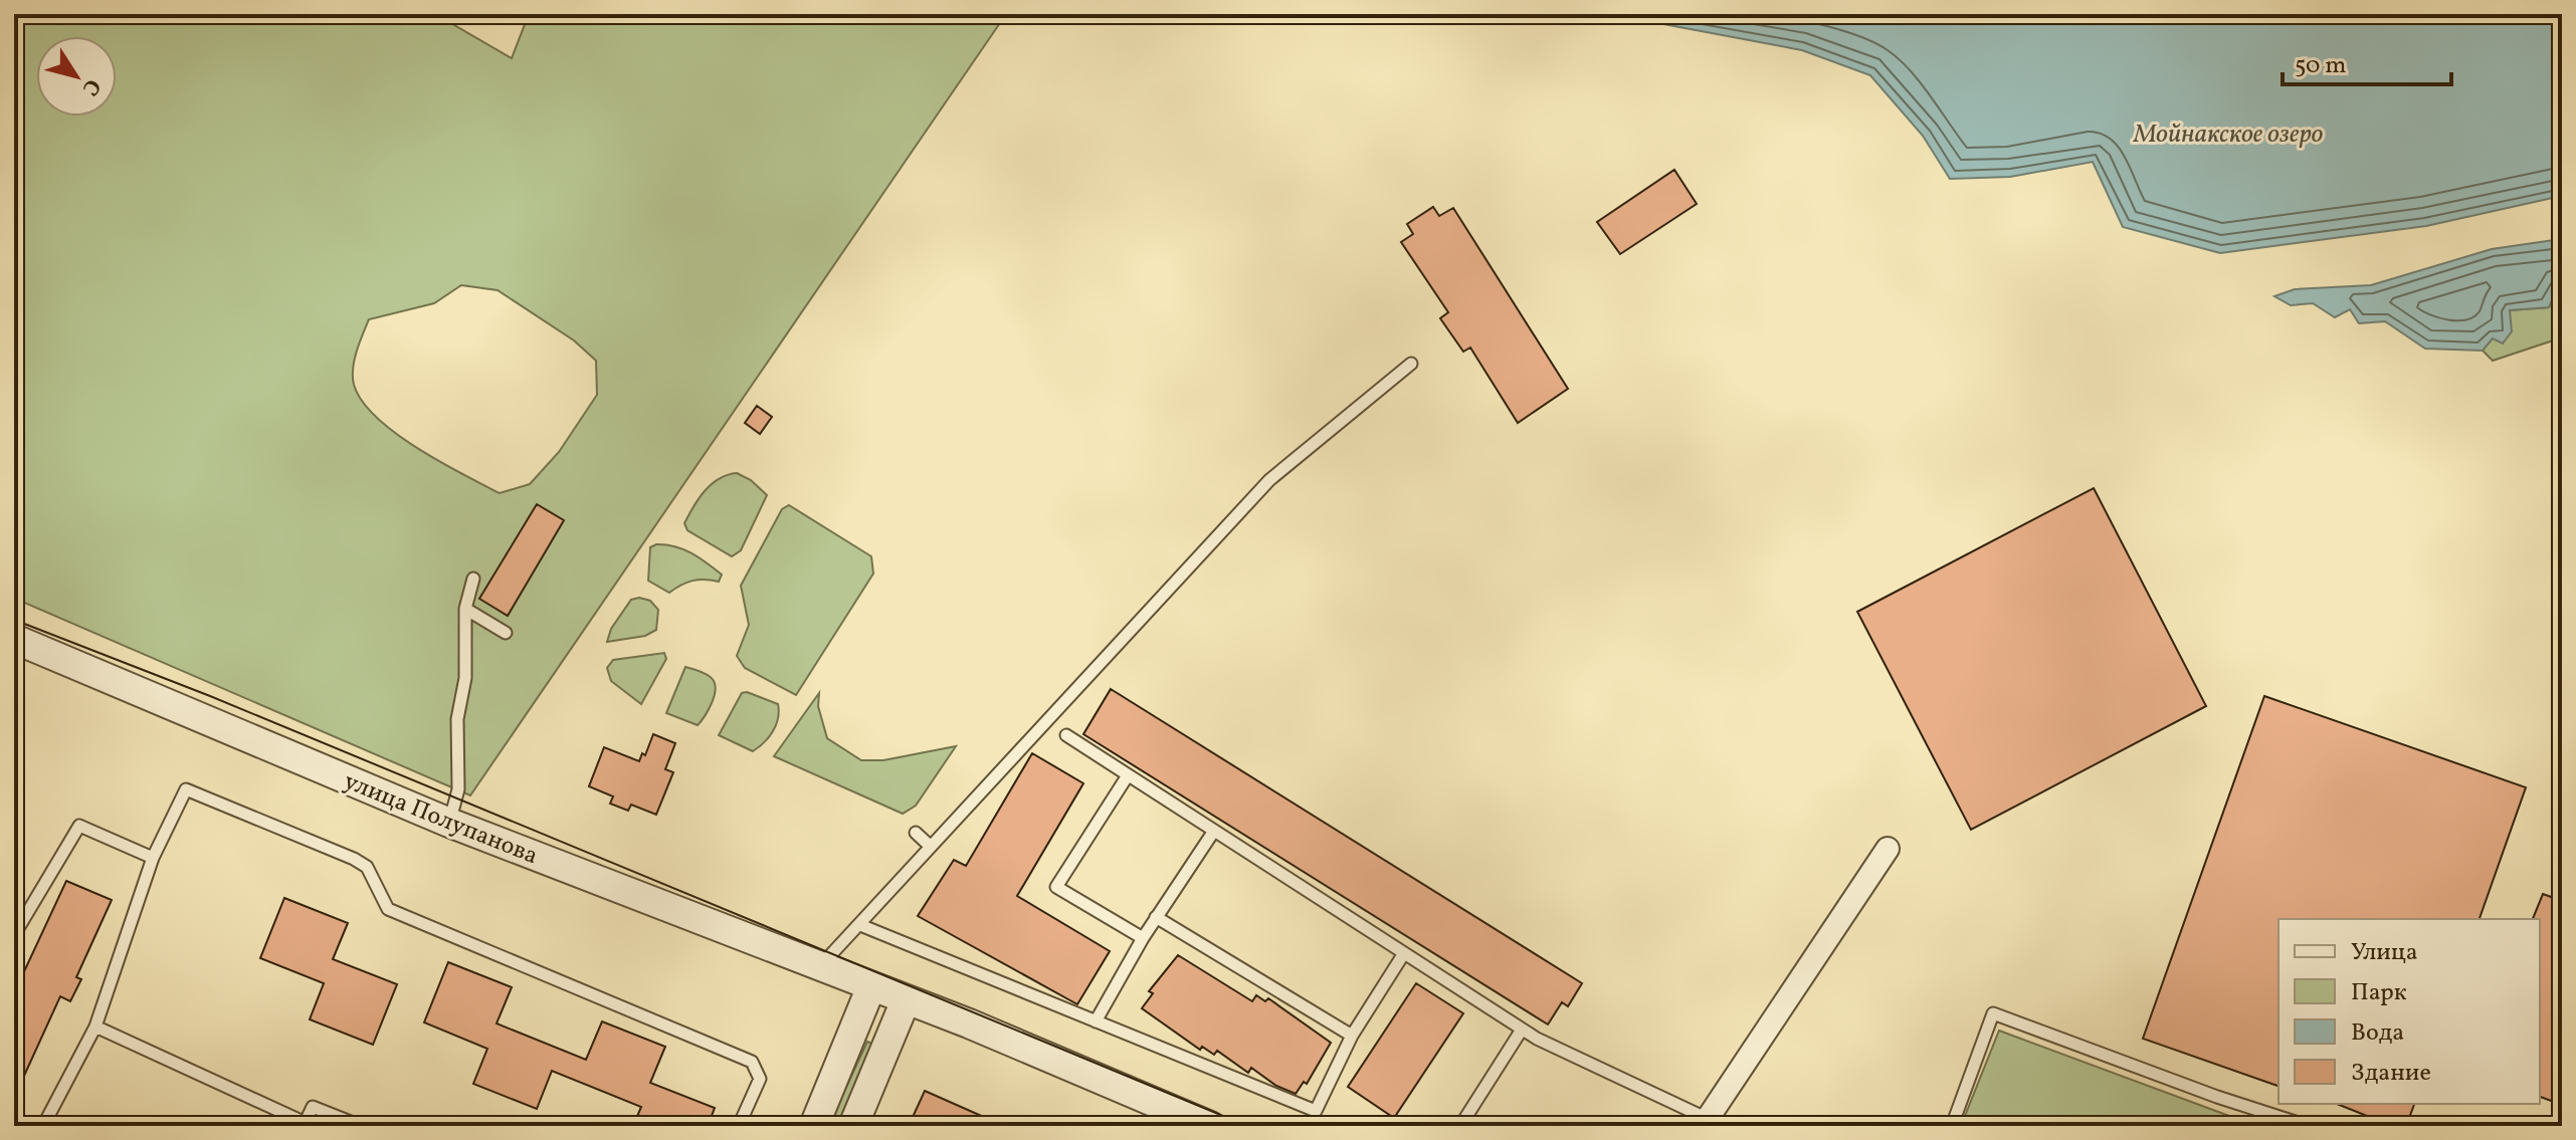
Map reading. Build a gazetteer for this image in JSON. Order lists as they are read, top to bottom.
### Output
{
  "streets": {
    "street": ["улица Полупанова"]
  },
  "water": ["Мойнакское озеро"],
  "legend": [
    "Улица",
    "Парк",
    "Вода",
    "Здание"
  ],
  "scale_bar": "50 m",
  "north": "bottom right"
}
